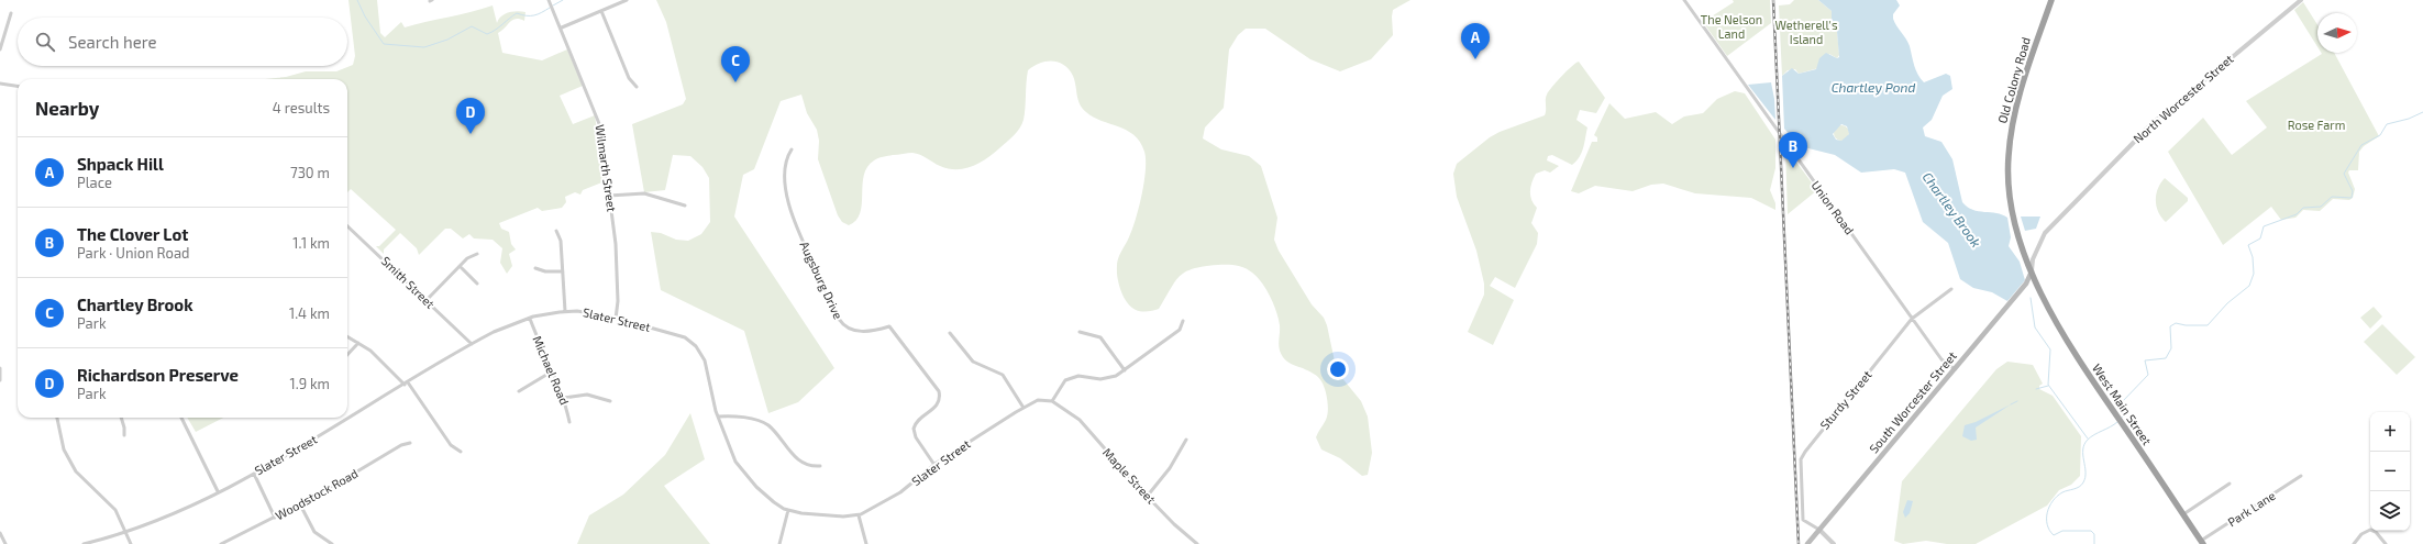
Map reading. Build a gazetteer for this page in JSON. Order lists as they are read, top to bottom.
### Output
{
  "streets": {
    "highway": ["Old Colony Road", "West Main Street"],
    "main road": ["South Worcester Street"],
    "street": [
      "North Worcester Street",
      "Wilmarth Street",
      "Union Road",
      "Augsburg Drive",
      "Smith Street",
      "Slater Street",
      "Michael Road",
      "Sturdy Street",
      "Maple Street",
      "Woodstock Road",
      "Park Lane"
    ]
  },
  "crossings": [
    ["Old Colony Road", "North Worcester Street"],
    ["Old Colony Road", "South Worcester Street"],
    ["Old Colony Road", "West Main Street"],
    ["North Worcester Street", "South Worcester Street"],
    ["North Worcester Street", "West Main Street"],
    ["Wilmarth Street", "Slater Street"],
    ["Union Road", "Sturdy Street"],
    ["Union Road", "South Worcester Street"],
    ["Augsburg Drive", "Slater Street"],
    ["Smith Street", "Slater Street"],
    ["Slater Street", "Michael Road"],
    ["Slater Street", "Maple Street"],
    ["Sturdy Street", "South Worcester Street"],
    ["South Worcester Street", "West Main Street"],
    ["West Main Street", "Park Lane"]
  ],
  "water": ["Chartley Pond", "Chartley Brook"],
  "parks": ["The Nelson Land", "Wetherell's Island", "Rose Farm"],
  "north": "right",
  "page": {
    "search": "Search here",
    "pins": [
      "A",
      "C",
      "D",
      "B"
    ],
    "heading": ["Nearby", "4 results"],
    "list": [
      {
        "mark": "A",
        "name": "Shpack Hill",
        "note": "Place",
        "value": "730 m"
      },
      {
        "mark": "B",
        "name": "The Clover Lot",
        "note": "Park · Union Road",
        "value": "1.1 km"
      },
      {
        "mark": "C",
        "name": "Chartley Brook",
        "note": "Park",
        "value": "1.4 km"
      },
      {
        "mark": "D",
        "name": "Richardson Preserve",
        "note": "Park",
        "value": "1.9 km"
      }
    ],
    "map_buttons": ["+", "−"]
  }
}
